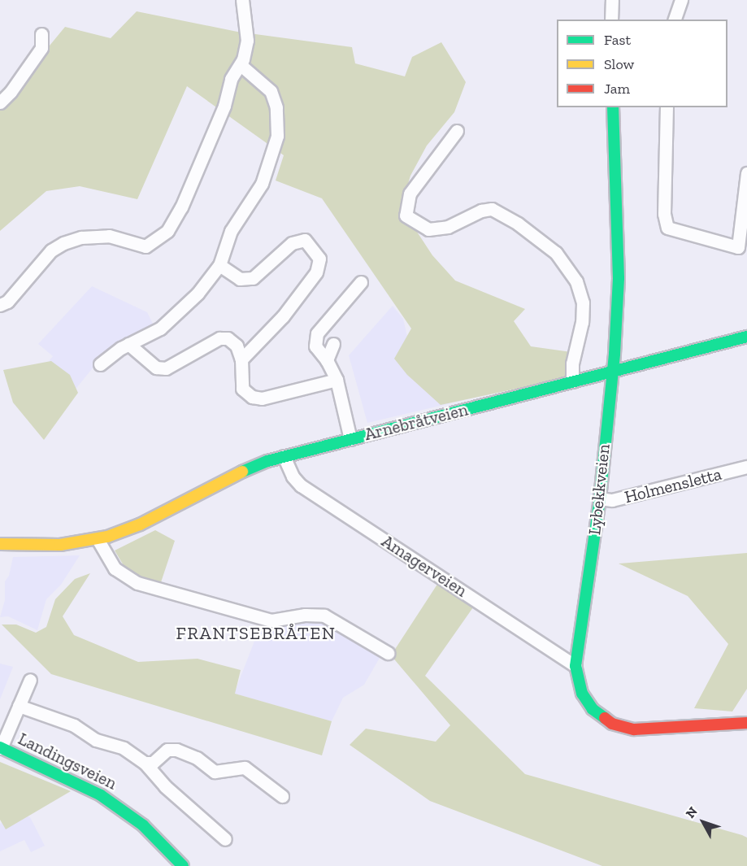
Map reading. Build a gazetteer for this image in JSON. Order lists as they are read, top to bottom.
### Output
{
  "streets": {
    "street": [
      "Arnebråtveien",
      "Holmensletta",
      "Lybekkveien",
      "Amagerveien",
      "Landingsveien"
    ]
  },
  "crossings": [
    ["Arnebråtveien", "Lybekkveien"],
    ["Arnebråtveien", "Amagerveien"],
    ["Holmensletta", "Lybekkveien"],
    ["Lybekkveien", "Amagerveien"]
  ],
  "districts": ["FRANTSEBRÅTEN"],
  "legend": ["Fast", "Slow", "Jam"],
  "north": "top left"
}
